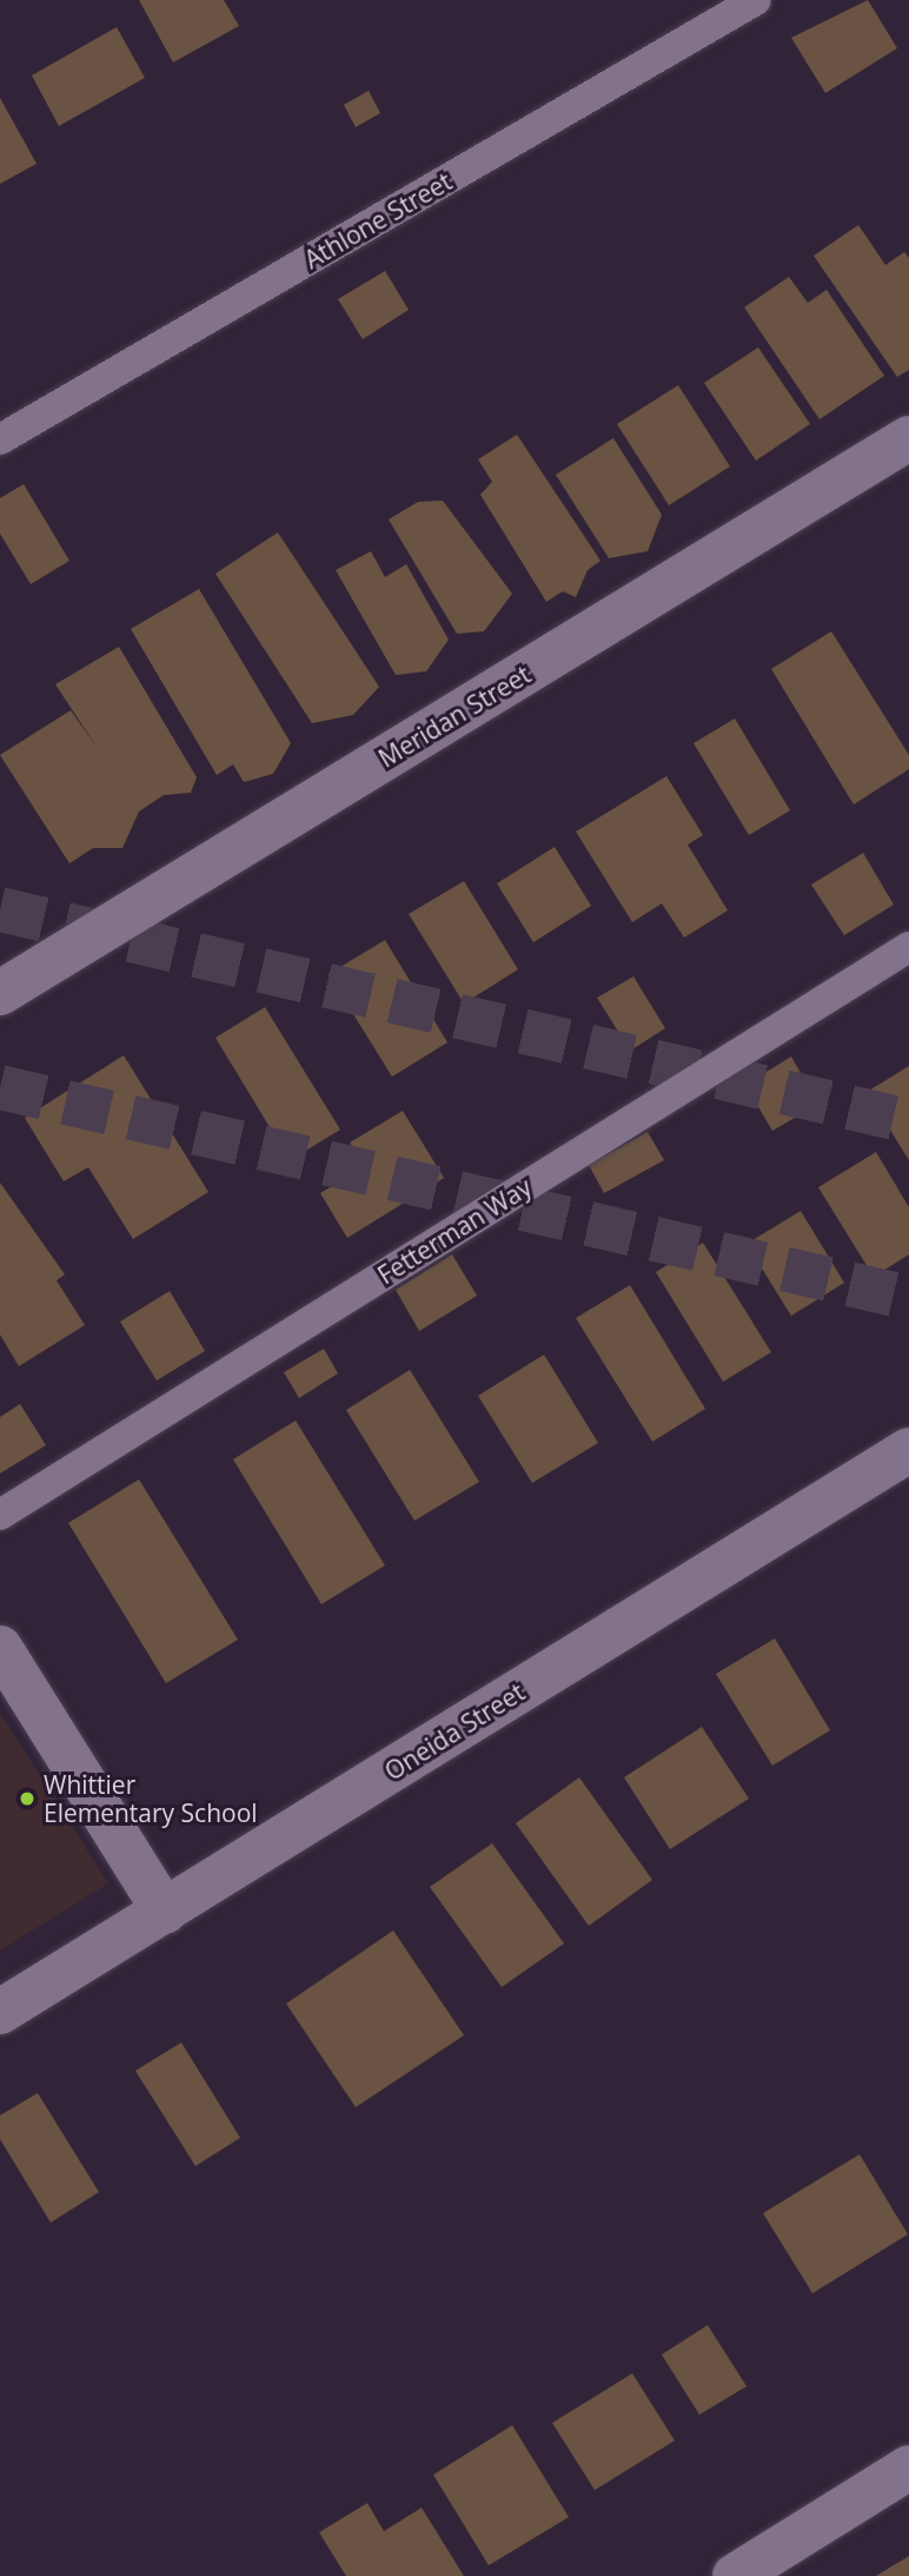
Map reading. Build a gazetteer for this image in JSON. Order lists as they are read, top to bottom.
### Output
{
  "streets": {
    "street": ["Meridan Street", "Oneida Street"],
    "lane": ["Athlone Street", "Fetterman Way"]
  },
  "places": ["Whittier Elementary School"]
}
